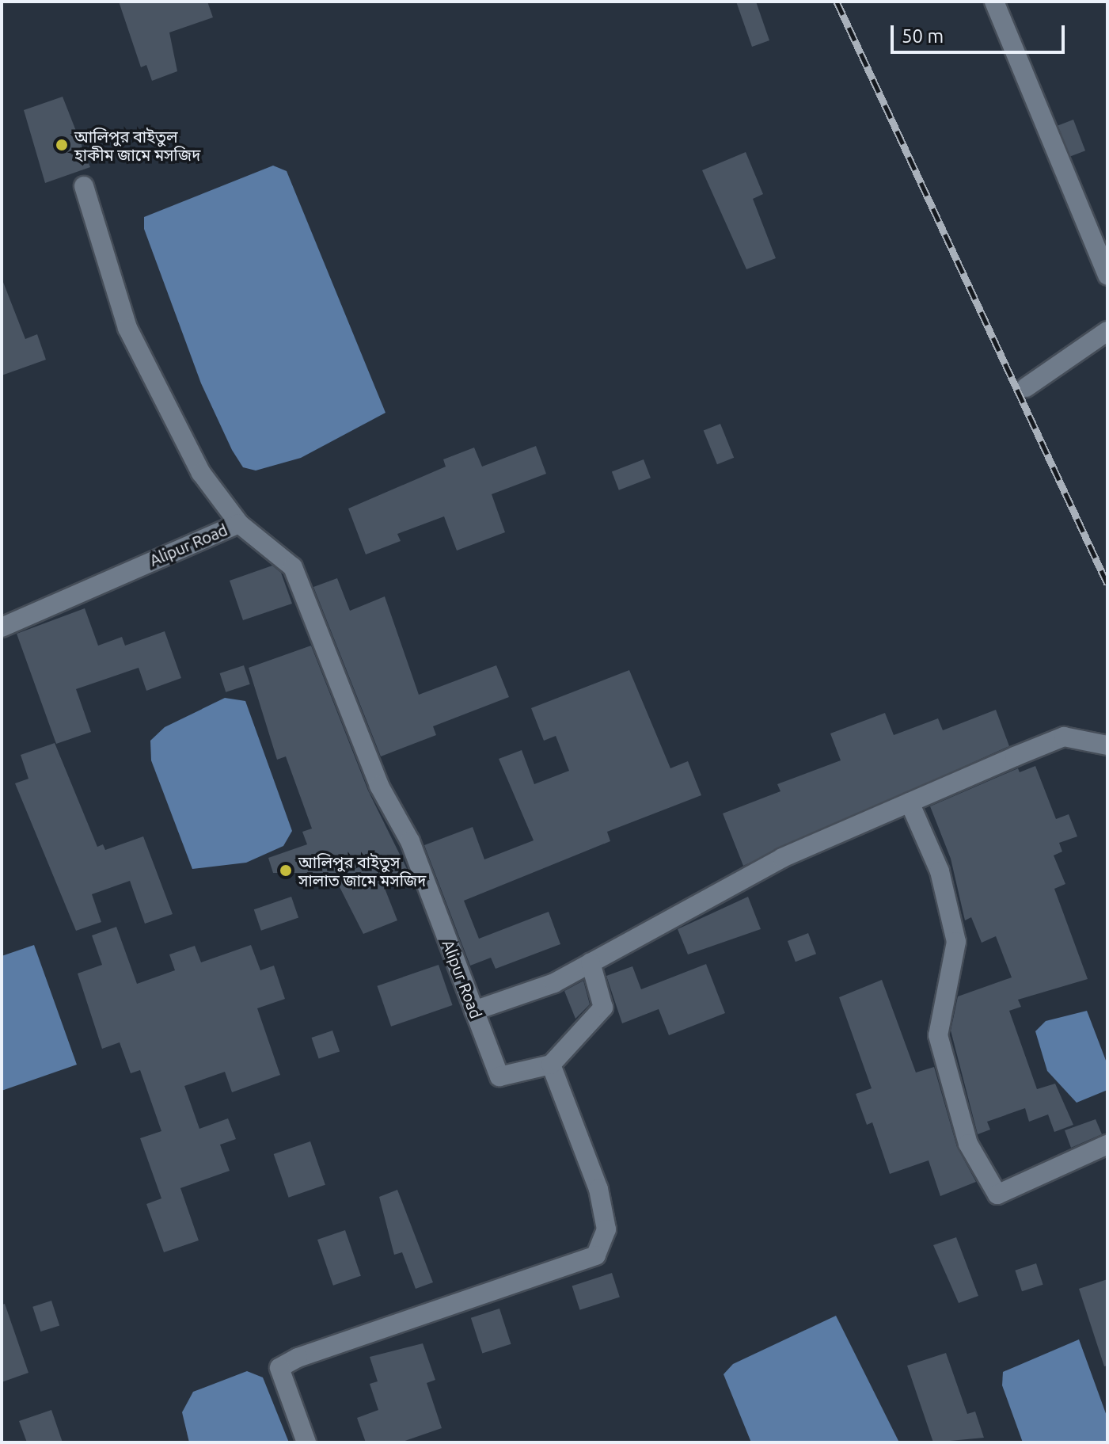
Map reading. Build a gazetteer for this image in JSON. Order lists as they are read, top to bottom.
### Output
{
  "streets": {
    "street": ["Alipur Road"]
  },
  "places": ["আলিপুর বাইতুল হাকীম জামে মসজিদ", "আলিপুর বাইতুস সালাত জামে মসজিদ"],
  "scale_bar": "50 m"
}
